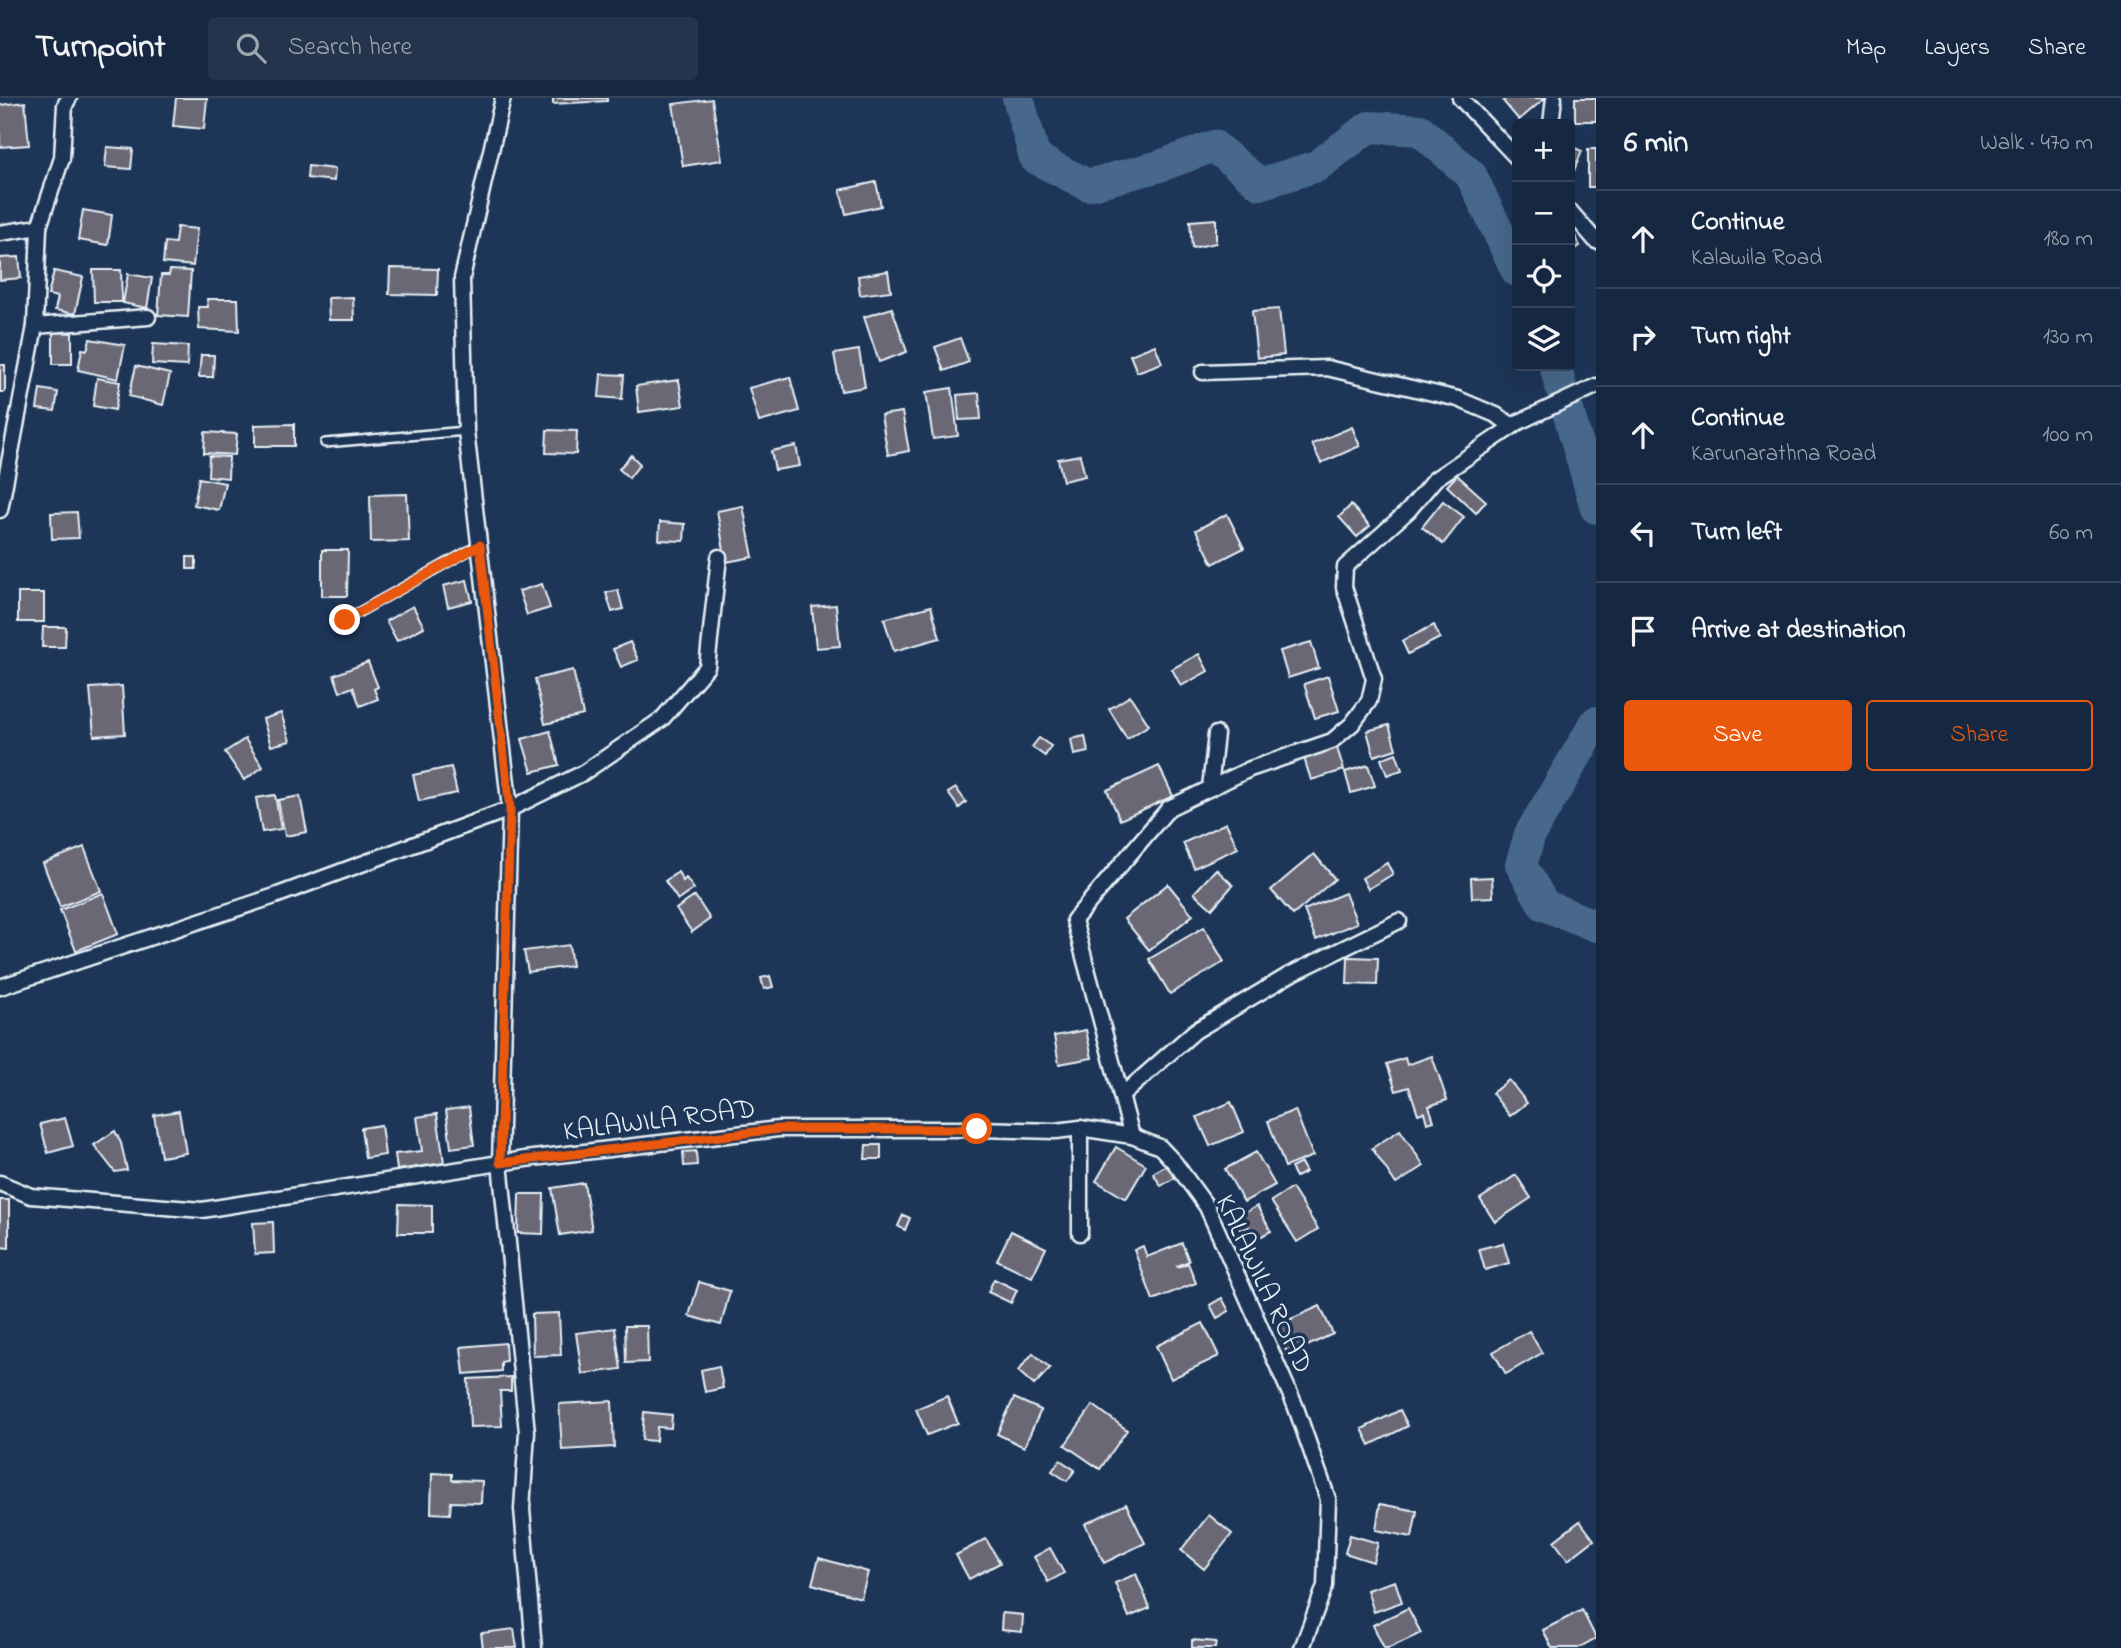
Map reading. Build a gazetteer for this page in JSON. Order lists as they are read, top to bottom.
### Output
{
  "streets": {
    "street": ["KALAWILA ROAD"]
  },
  "page": {
    "header": "Turnpoint",
    "search": "Search here",
    "nav": ["Map", "Layers", "Share"],
    "heading": ["6 min", "Walk · 470 m"],
    "map_buttons": ["+", "−"],
    "list": [
      ["Continue", "Kalawila Road", "180 m"],
      ["Turn right", "130 m"],
      ["Continue", "Karunarathna Road", "100 m"],
      ["Turn left", "60 m"],
      "Arrive at destination"
    ],
    "buttons": ["Save", "Share"]
  }
}
